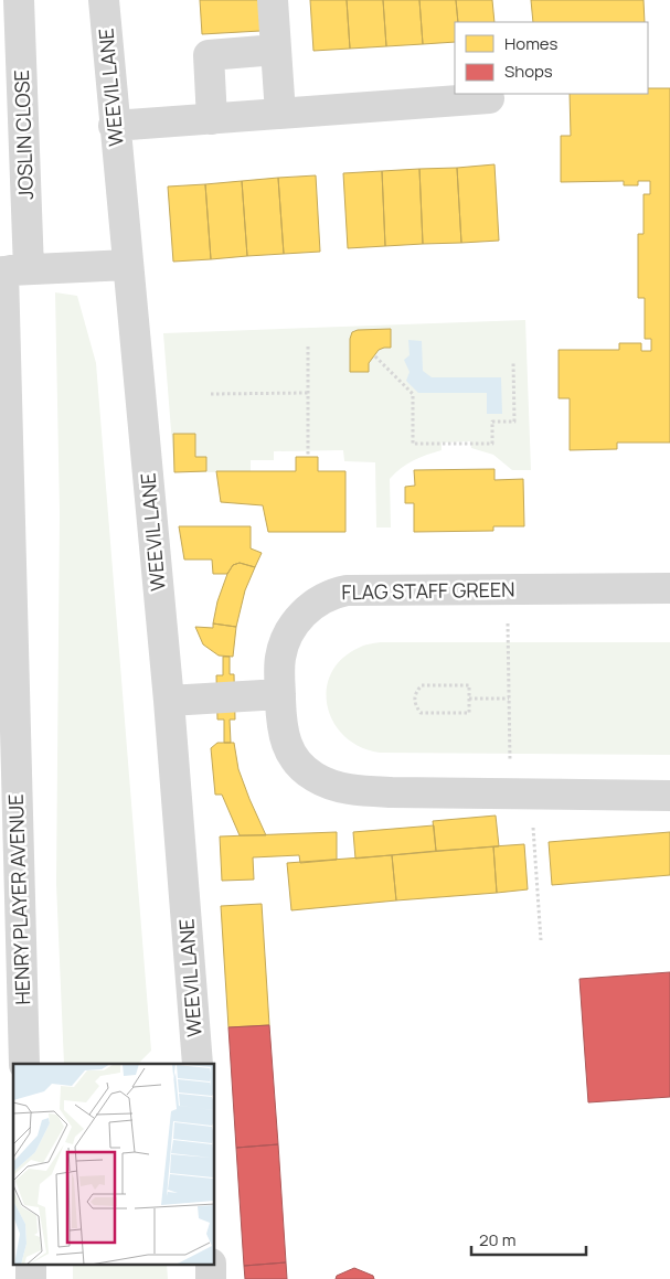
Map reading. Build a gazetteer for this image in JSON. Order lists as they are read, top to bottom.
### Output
{
  "streets": {
    "street": [
      "WEEVIL LANE",
      "JOSLIN CLOSE",
      "FLAG STAFF GREEN",
      "HENRY PLAYER AVENUE"
    ]
  },
  "crossings": [
    ["JOSLIN CLOSE", "HENRY PLAYER AVENUE"]
  ],
  "legend": ["Homes", "Shops"],
  "scale_bar": "20 m"
}
